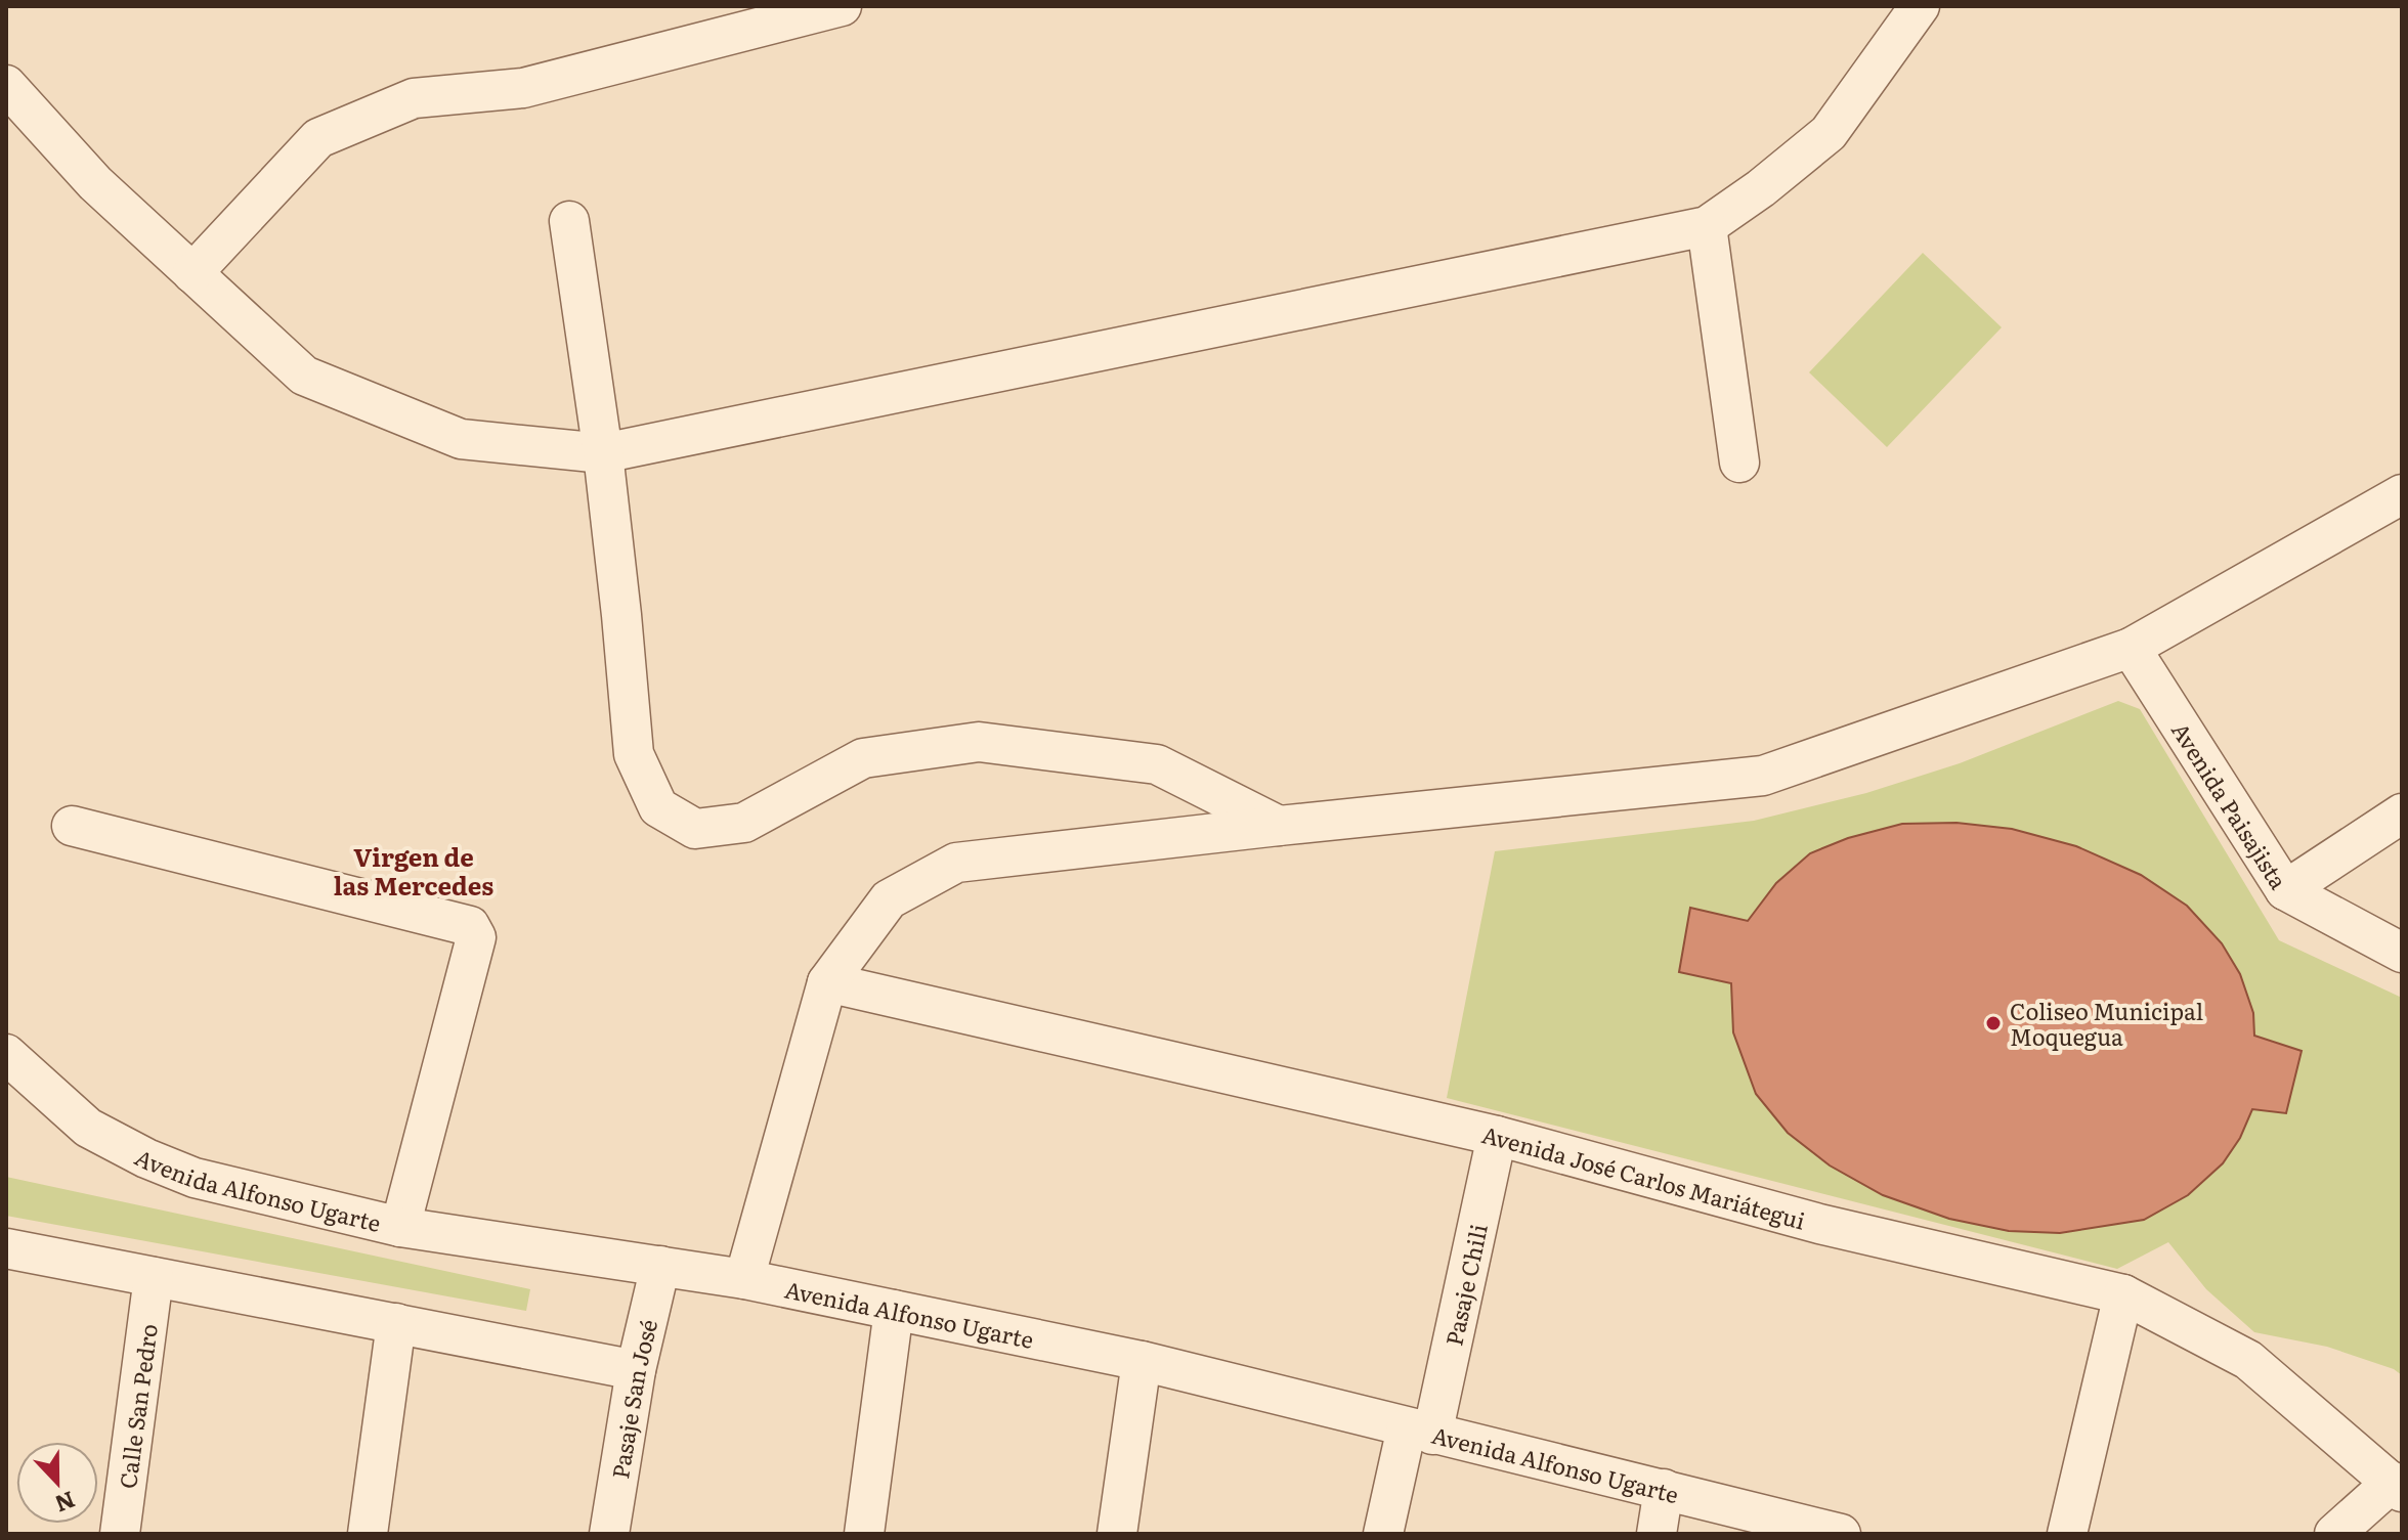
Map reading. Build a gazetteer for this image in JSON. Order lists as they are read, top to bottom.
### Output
{
  "streets": {
    "street": [
      "Avenida Paisajista",
      "Avenida José Carlos Mariátegui",
      "Avenida Alfonso Ugarte",
      "Pasaje Chili",
      "Pasaje San José",
      "Calle San Pedro"
    ]
  },
  "crossings": [
    ["Avenida José Carlos Mariátegui", "Pasaje Chili"],
    ["Avenida Alfonso Ugarte", "Pasaje Chili"],
    ["Avenida Alfonso Ugarte", "Pasaje San José"]
  ],
  "districts": ["Virgen de las Mercedes"],
  "places": ["Coliseo Municipal Moquegua"],
  "north": "bottom"
}
